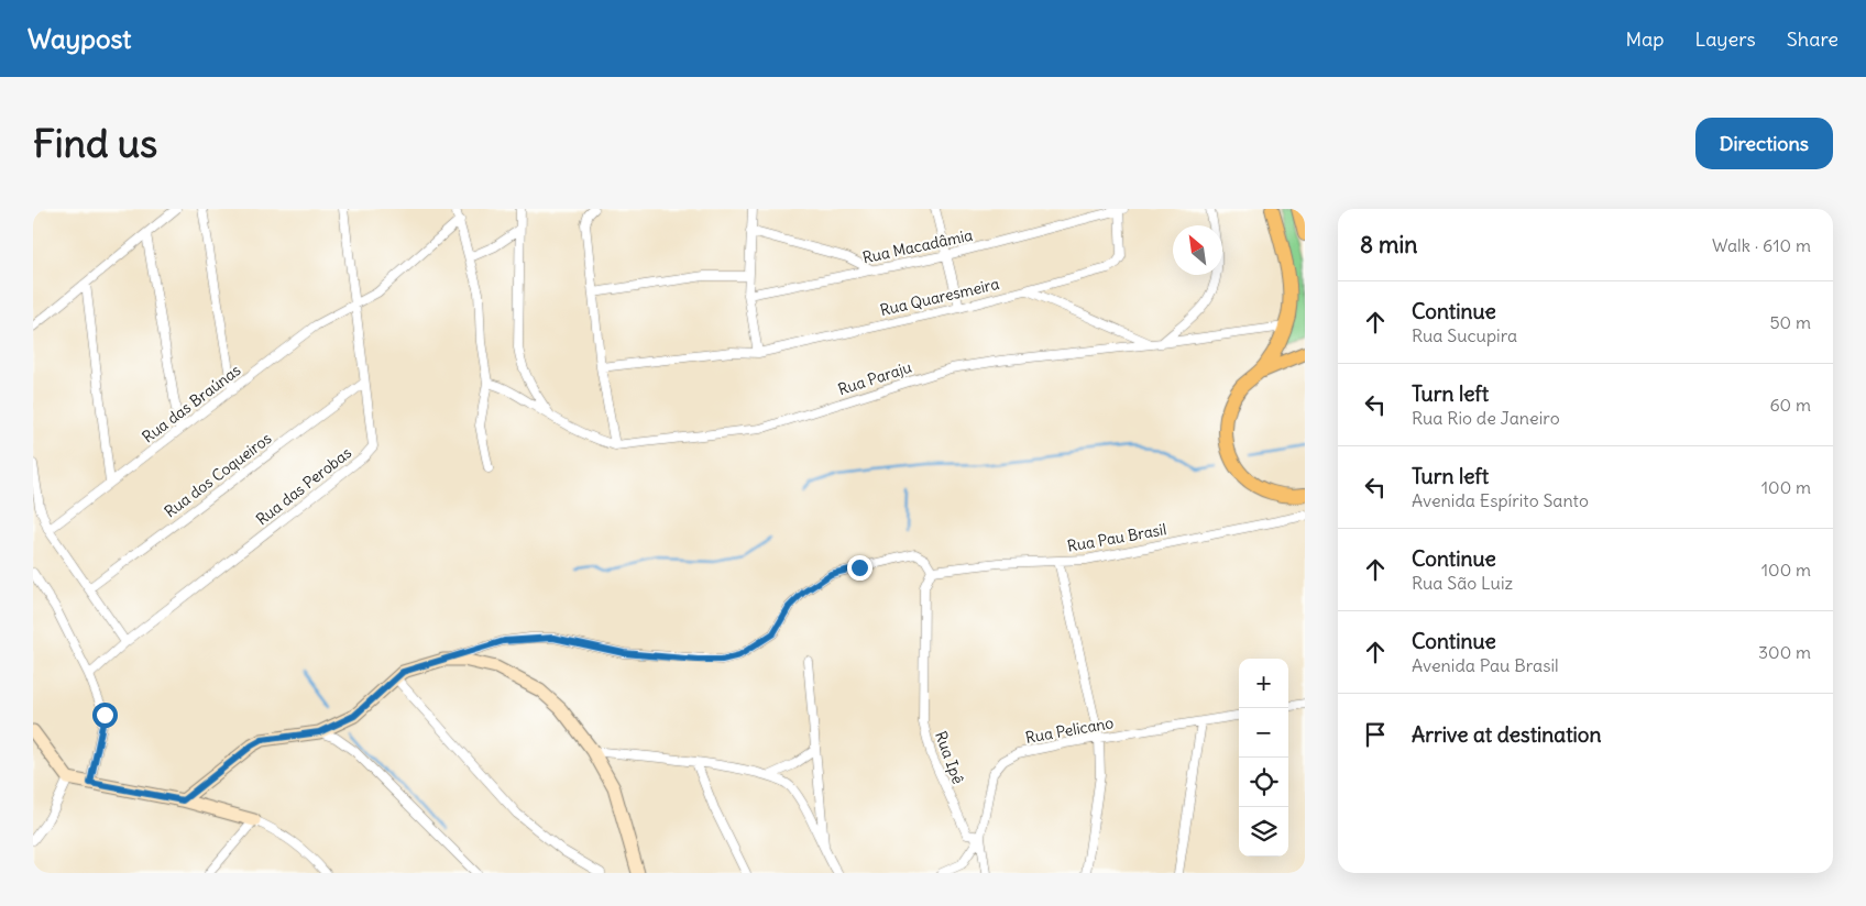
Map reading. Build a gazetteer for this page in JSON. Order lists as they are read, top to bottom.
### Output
{
  "streets": {
    "street": [
      "Rua Macadâmia",
      "Rua Quaresmeira",
      "Rua Paraju",
      "Rua das Braúnas",
      "Rua dos Coqueiros",
      "Rua das Perobas",
      "Rua Pau Brasil",
      "Rua Pelicano",
      "Rua Ipê"
    ]
  },
  "crossings": [
    ["Rua Macadâmia", "Rua Quaresmeira"],
    ["Rua das Braúnas", "Rua das Perobas"],
    ["Rua dos Coqueiros", "Rua das Perobas"],
    ["Rua Pau Brasil", "Rua Ipê"],
    ["Rua Pelicano", "Rua Ipê"]
  ],
  "north": "top left",
  "page": {
    "header": "Waypost",
    "nav": ["Map", "Layers", "Share"],
    "buttons": "Directions",
    "title": "Find us",
    "heading": ["8 min", "Walk · 610 m"],
    "list": [
      ["Continue", "Rua Sucupira", "50 m"],
      ["Turn left", "Rua Rio de Janeiro", "60 m"],
      ["Turn left", "Avenida Espírito Santo", "100 m"],
      ["Continue", "Rua São Luiz", "100 m"],
      ["Continue", "Avenida Pau Brasil", "300 m"],
      "Arrive at destination"
    ],
    "map_buttons": ["+", "−"]
  }
}
